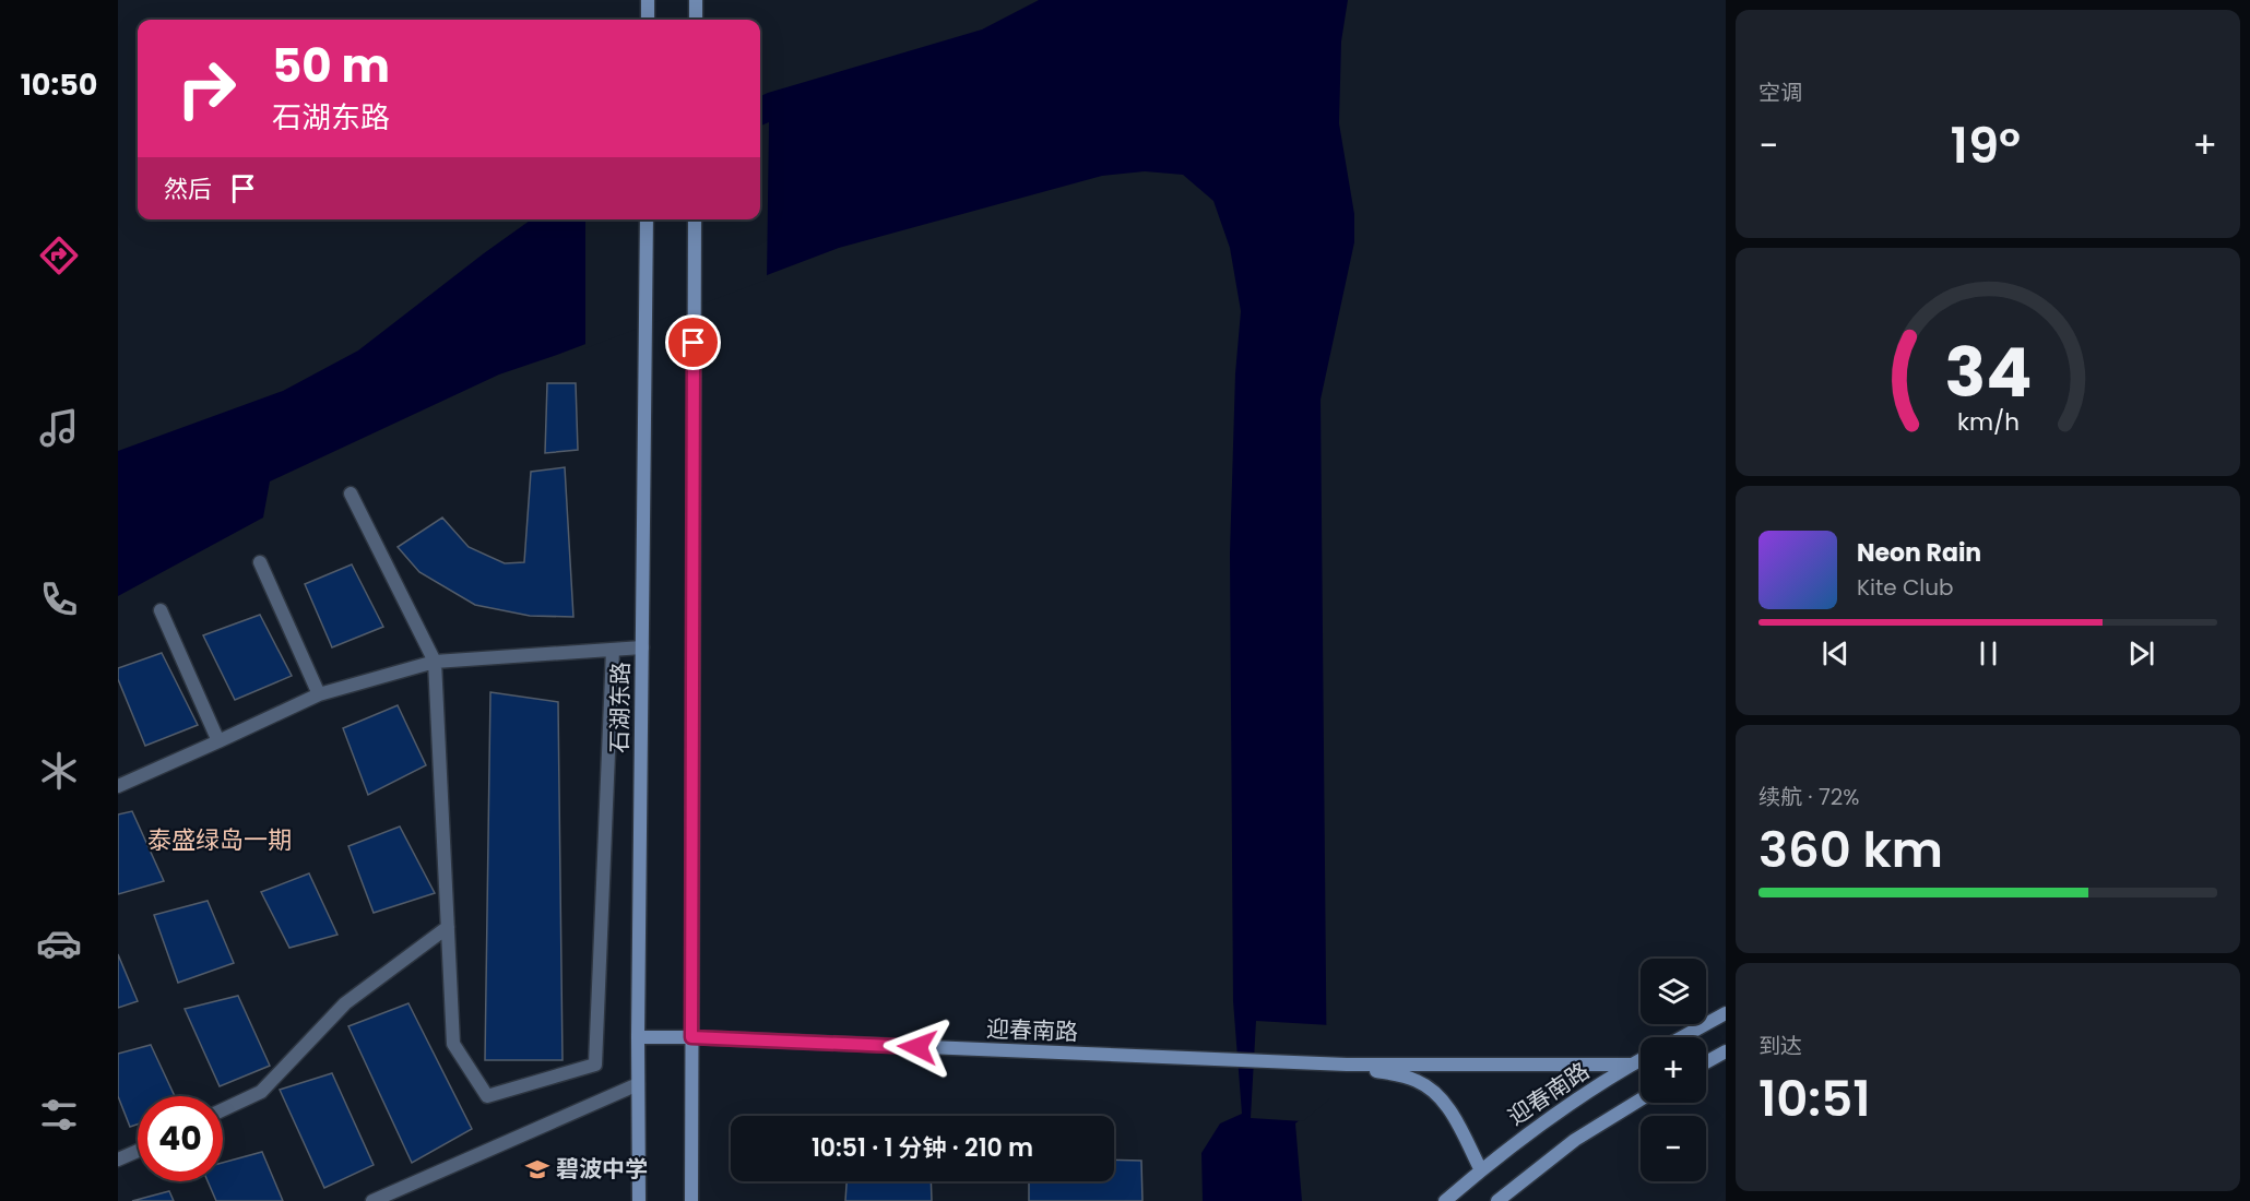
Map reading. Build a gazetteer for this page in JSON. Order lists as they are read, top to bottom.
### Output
{
  "streets": {
    "main road": ["石湖东路", "迎春南路"]
  },
  "crossings": [
    ["石湖东路", "迎春南路"]
  ],
  "districts": ["泰盛绿岛一期"],
  "places": {
    "school or university": ["碧波中学"]
  },
  "page": {
    "tabs": "10:50",
    "tile": [
      "空调",
      ["续航 · 72%", "360 km"],
      ["到达", "10:51"]
    ],
    "turn": ["50 m", "石湖东路"],
    "heat": ["−", "19°", "+"],
    "then": "然后",
    "song": ["Neon Rain", "Kite Club"],
    "map_buttons": ["+", "−"],
    "limit": "40",
    "trip": "10:51 · 1 分钟 · 210 m",
    "gauge": ["34", "km/h"]
  }
}
